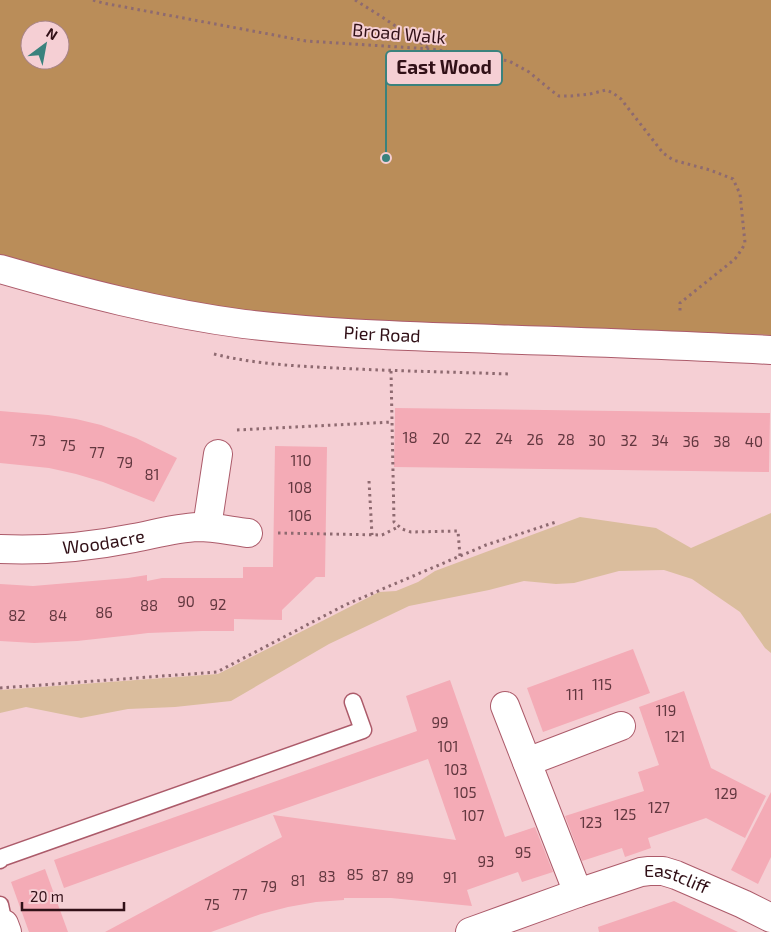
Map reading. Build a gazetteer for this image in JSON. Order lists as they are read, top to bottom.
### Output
{
  "streets": {
    "street": ["Pier Road", "Woodacre", "Eastcliff"],
    "path": ["Broad Walk"]
  },
  "crossings": [
    ["Broad Walk", "Pier Road"]
  ],
  "places": ["East Wood"],
  "house_numbers": [
    "18",
    "20",
    "22",
    "24",
    "26",
    "28",
    "73",
    "30",
    "32",
    "34",
    "36",
    "38",
    "40",
    "75",
    "77",
    "110",
    "79",
    "81",
    "108",
    "106",
    "90",
    "92",
    "88",
    "86",
    "82",
    "84",
    "115",
    "111",
    "119",
    "99",
    "121",
    "101",
    "103",
    "105",
    "129",
    "127",
    "125",
    "107",
    "123",
    "95",
    "93",
    "85",
    "87",
    "83",
    "89",
    "91",
    "81",
    "79",
    "77",
    "75"
  ],
  "scale_bar": "20 m",
  "north": "top right"
}
